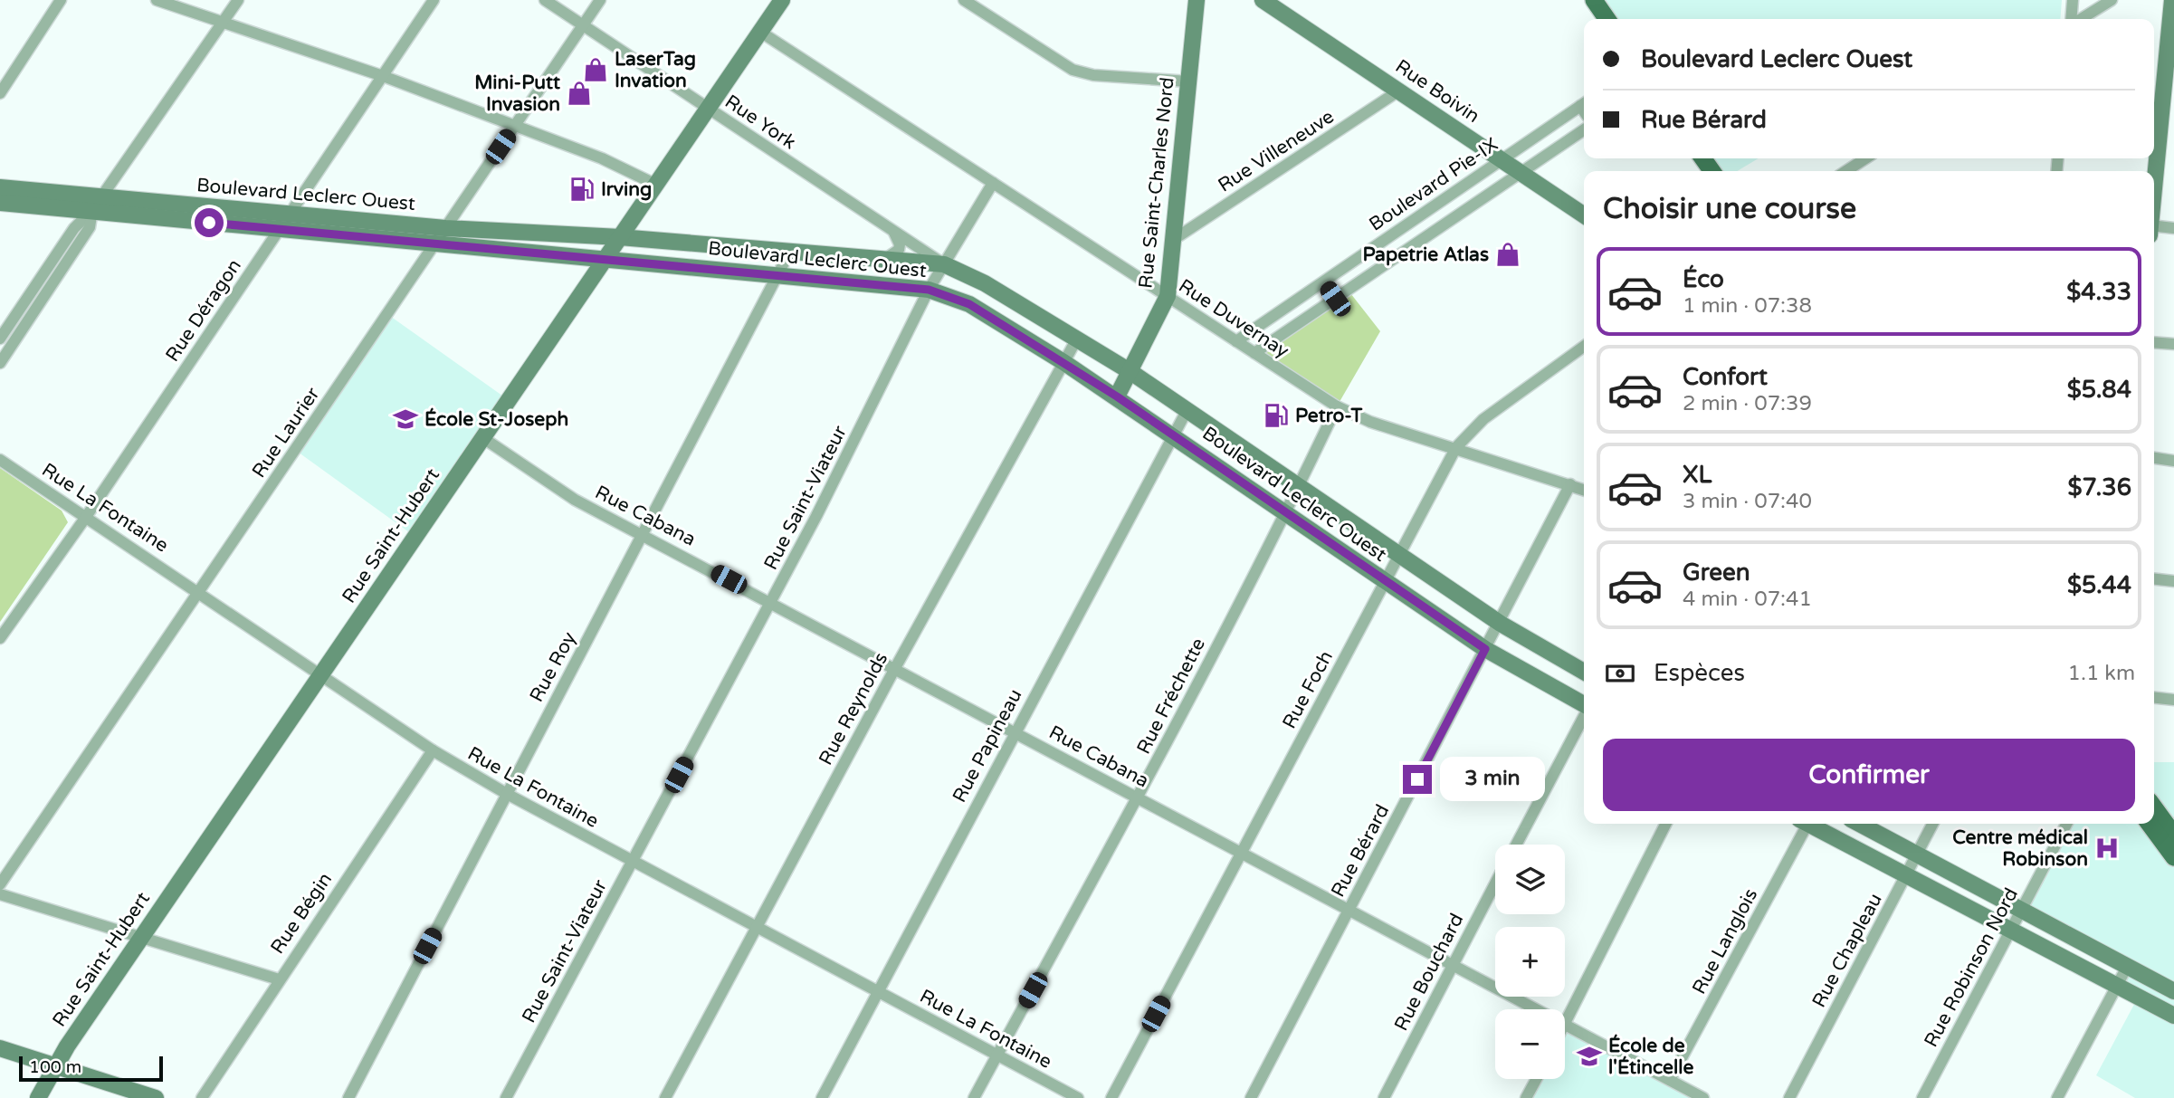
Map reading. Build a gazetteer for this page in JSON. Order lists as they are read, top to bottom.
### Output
{
  "streets": {
    "street": [
      "Rue Boivin",
      "Rue York",
      "Rue Villeneuve",
      "Rue Saint-Charles Nord",
      "Boulevard Pie-IX",
      "Boulevard Leclerc Ouest",
      "Rue Déragon",
      "Rue Duvernay",
      "Rue Laurier",
      "Rue Saint-Viateur",
      "Rue La Fontaine",
      "Rue Cabana",
      "Rue Saint-Hubert",
      "Rue Roy",
      "Rue Foch",
      "Rue Fréchette",
      "Rue Reynolds",
      "Rue Papineau",
      "Rue Bérard",
      "Rue Bégin",
      "Rue Langlois",
      "Rue Chapleau",
      "Rue Robinson Nord",
      "Rue Bouchard"
    ]
  },
  "crossings": [
    ["Rue Boivin", "Rue Villeneuve"],
    ["Rue Boivin", "Boulevard Pie-IX"],
    ["Rue York", "Boulevard Leclerc Ouest"],
    ["Rue York", "Rue Laurier"],
    ["Rue York", "Rue Saint-Viateur"],
    ["Rue York", "Rue Saint-Hubert"],
    ["Rue Villeneuve", "Rue Saint-Charles Nord"],
    ["Rue Saint-Charles Nord", "Boulevard Leclerc Ouest"],
    ["Rue Saint-Charles Nord", "Rue Duvernay"],
    ["Boulevard Pie-IX", "Rue Duvernay"],
    ["Boulevard Leclerc Ouest", "Rue Déragon"],
    ["Boulevard Leclerc Ouest", "Rue Laurier"],
    ["Boulevard Leclerc Ouest", "Rue Saint-Viateur"],
    ["Boulevard Leclerc Ouest", "Rue Saint-Hubert"],
    ["Boulevard Leclerc Ouest", "Rue Roy"],
    ["Boulevard Leclerc Ouest", "Rue Foch"],
    ["Boulevard Leclerc Ouest", "Rue Fréchette"],
    ["Boulevard Leclerc Ouest", "Rue Reynolds"],
    ["Boulevard Leclerc Ouest", "Rue Papineau"],
    ["Boulevard Leclerc Ouest", "Rue Bérard"],
    ["Rue Déragon", "Rue La Fontaine"],
    ["Rue Duvernay", "Rue Saint-Viateur"],
    ["Rue Duvernay", "Rue Saint-Hubert"],
    ["Rue Duvernay", "Rue Foch"],
    ["Rue Duvernay", "Rue Fréchette"],
    ["Rue Duvernay", "Rue Bérard"],
    ["Rue Laurier", "Rue La Fontaine"],
    ["Rue Saint-Viateur", "Rue La Fontaine"],
    ["Rue Saint-Viateur", "Rue Cabana"],
    ["Rue La Fontaine", "Rue Saint-Hubert"],
    ["Rue La Fontaine", "Rue Roy"],
    ["Rue La Fontaine", "Rue Fréchette"],
    ["Rue La Fontaine", "Rue Reynolds"],
    ["Rue La Fontaine", "Rue Papineau"],
    ["Rue La Fontaine", "Rue Bégin"],
    ["Rue Cabana", "Rue Saint-Hubert"],
    ["Rue Cabana", "Rue Roy"],
    ["Rue Cabana", "Rue Foch"],
    ["Rue Cabana", "Rue Fréchette"],
    ["Rue Cabana", "Rue Reynolds"],
    ["Rue Cabana", "Rue Papineau"],
    ["Rue Cabana", "Rue Bérard"],
    ["Rue Cabana", "Rue Langlois"],
    ["Rue Cabana", "Rue Bouchard"]
  ],
  "places": {
    "shop": ["LaserTag Invation", "Mini-Putt Invasion", "Papetrie Atlas"],
    "fuel station": ["Irving", "Petro-T"],
    "school or university": ["École St-Joseph", "École de l'Étincelle"],
    "hospital": ["Centre médical Robinson"]
  },
  "scale_bar": "100 m",
  "page": {
    "banner": ["Boulevard Leclerc Ouest", "Rue Bérard"],
    "heading": "Choisir une course",
    "list": [
      {
        "name": "Éco",
        "note": "1 min · 07:38",
        "value": "$4.33"
      },
      {
        "name": "Confort",
        "note": "2 min · 07:39",
        "value": "$5.84"
      },
      {
        "name": "XL",
        "note": "3 min · 07:40",
        "value": "$7.36"
      },
      {
        "name": "Green",
        "note": "4 min · 07:41",
        "value": "$5.44"
      }
    ],
    "pay": ["Espèces", "1.1 km"],
    "buttons": "Confirmer",
    "bubble": "3 min",
    "map_buttons": ["+", "−"],
    "scale": "100 m"
  }
}
